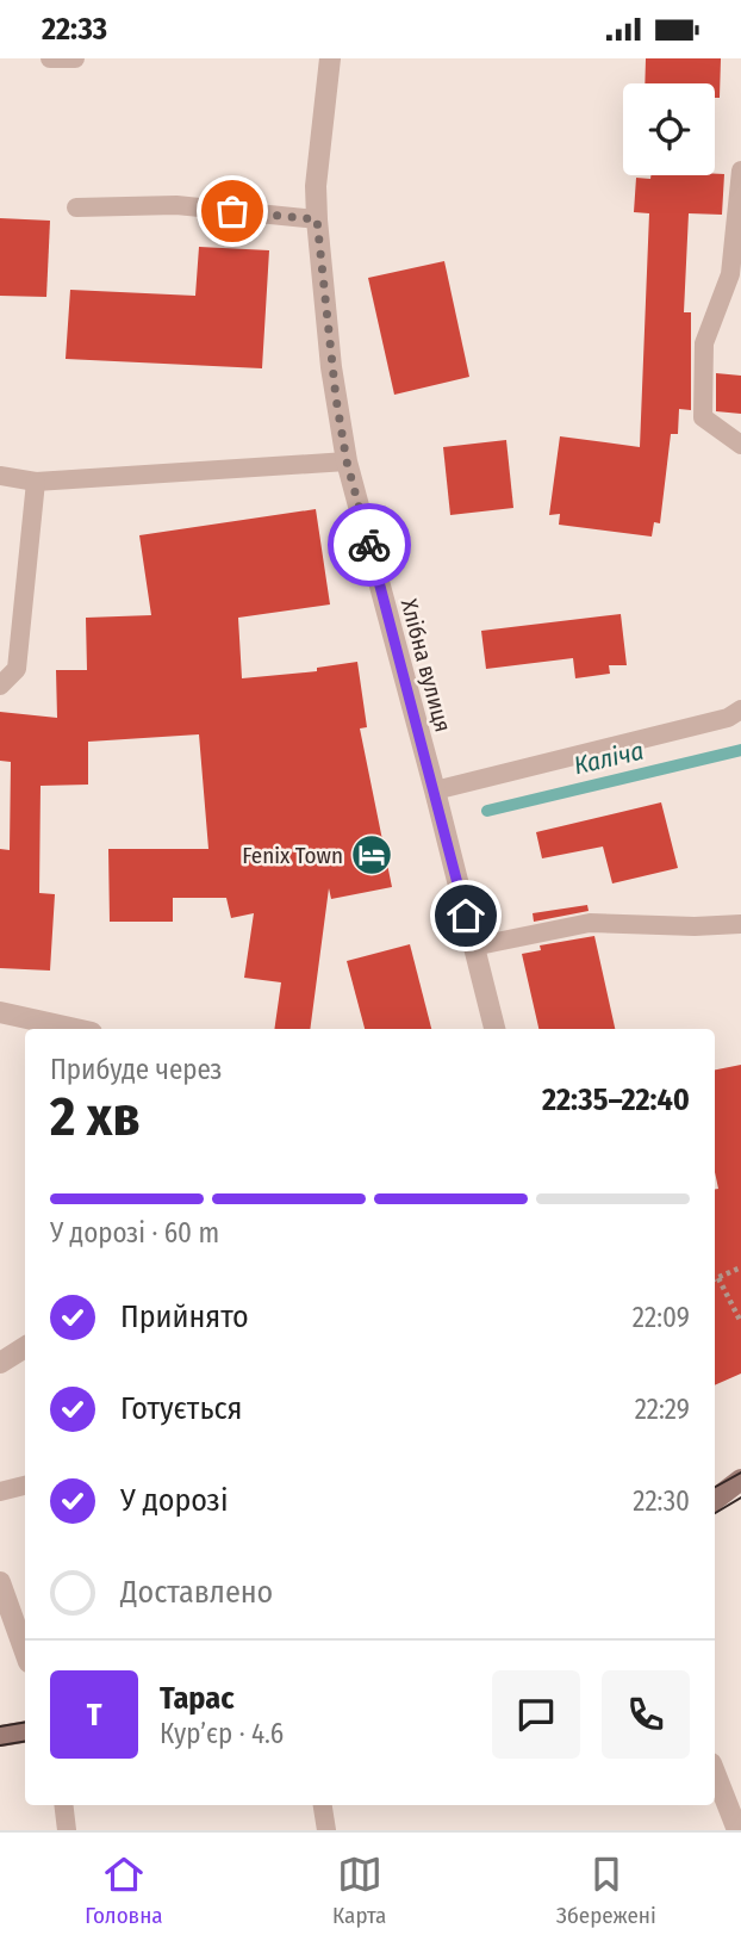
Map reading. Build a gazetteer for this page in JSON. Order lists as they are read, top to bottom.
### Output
{
  "streets": {
    "street": ["Хлібна вулиця"]
  },
  "water": ["Каліча"],
  "places": {
    "hotel": ["Fenix Town"]
  },
  "page": {
    "status": "22:33",
    "heading": ["2 хв", "Прибуде через", "22:35–22:40"],
    "panel": ["Тарас", "Кур’єр · 4.6"],
    "bar": "У дорозі · 60 m",
    "list": [
      ["Прийнято", "22:09"],
      ["Готується", "22:29"],
      ["У дорозі", "22:30"],
      "Доставлено"
    ],
    "round": "Т",
    "tabs": ["Головна", "Карта", "Збережені"]
  }
}
